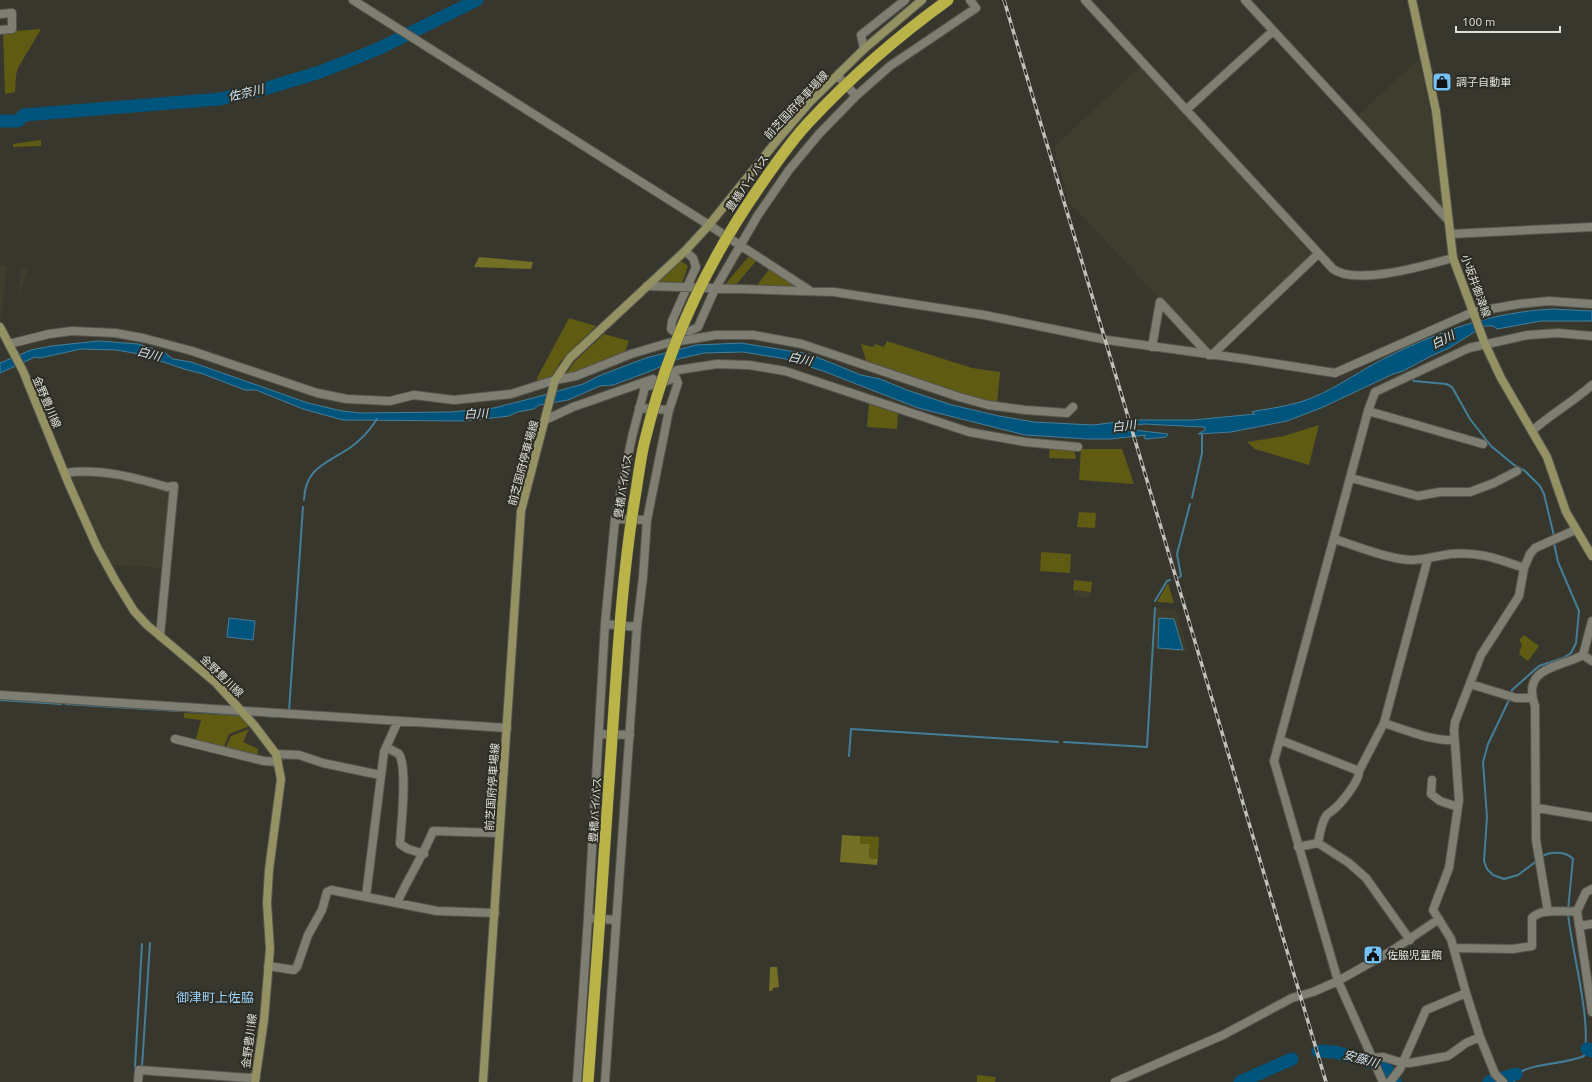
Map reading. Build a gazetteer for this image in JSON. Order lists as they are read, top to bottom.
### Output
{
  "streets": {
    "highway": ["豊橋バイパス"],
    "main road": ["前芝国府停車場線", "小坂井御津線", "金野豊川線"]
  },
  "districts": ["御津町上佐脇"],
  "water": ["佐奈川", "白川", "安藤川"],
  "places": {
    "shop": ["調子自動車"],
    "public building": ["佐脇児童館"]
  },
  "scale_bar": "100 m"
}
